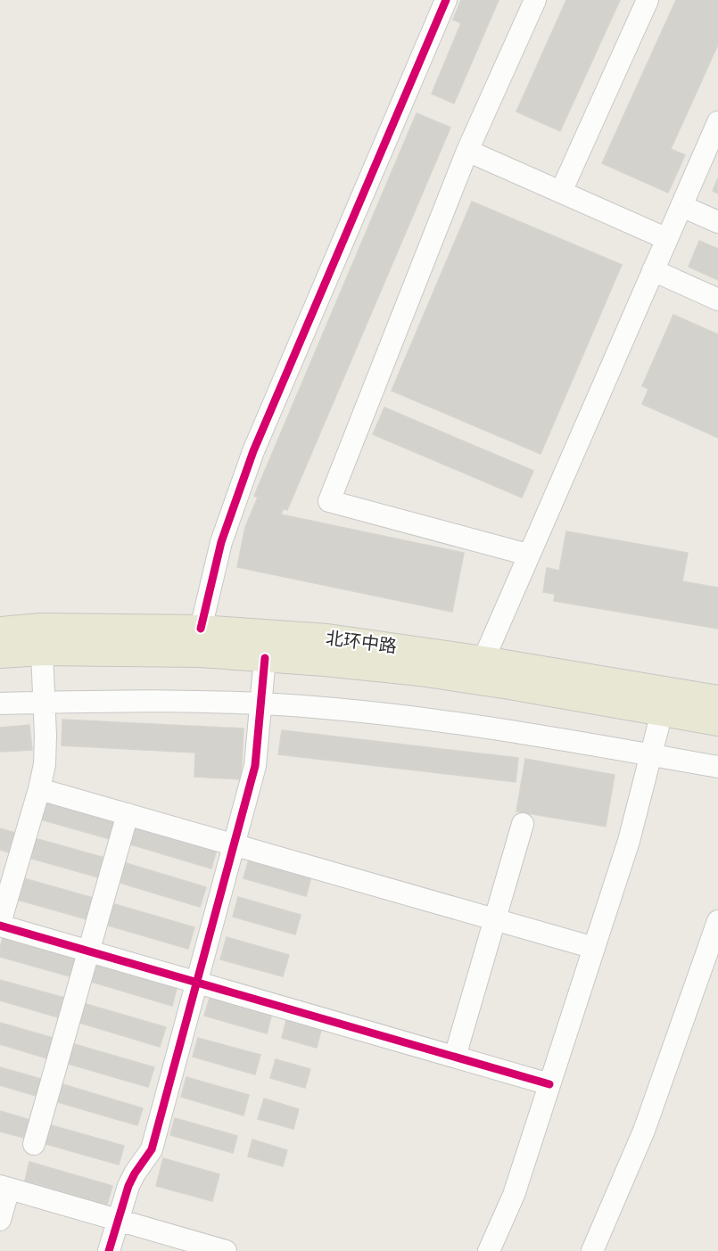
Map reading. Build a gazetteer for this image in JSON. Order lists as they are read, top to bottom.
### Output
{
  "streets": {
    "main road": ["北环中路"]
  }
}
